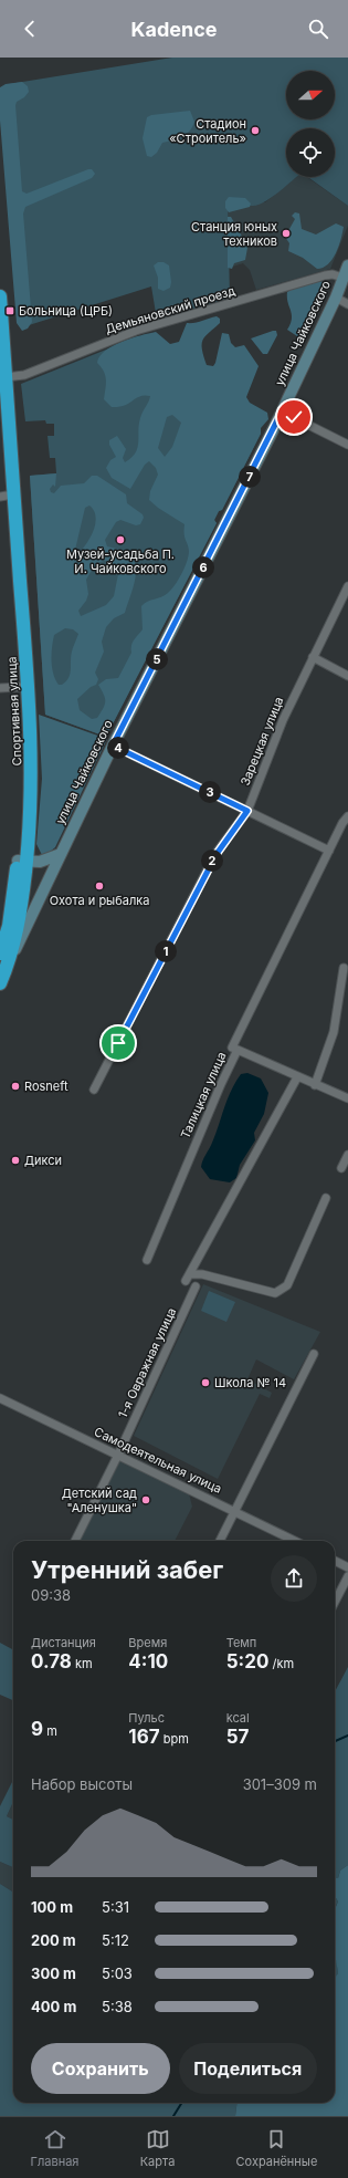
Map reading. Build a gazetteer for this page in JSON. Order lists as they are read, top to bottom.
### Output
{
  "streets": {
    "highway": ["улица Чайковского", "Спортивная улица"],
    "street": [
      "Демьяновский проезд",
      "Зарецкая улица",
      "Талицкая улица",
      "1-я Овражная улица",
      "Самодеятельная улица"
    ]
  },
  "crossings": [
    ["Демьяновский проезд", "улица Чайковского"],
    ["Демьяновский проезд", "Спортивная улица"],
    ["улица Чайковского", "Спортивная улица"],
    ["1-я Овражная улица", "Самодеятельная улица"]
  ],
  "places": {
    "other": [
      "Стадион «Строитель»",
      "Станция юных техников",
      "Музей-усадьба П. И. Чайковского",
      "Охота и рыбалка",
      "Rosneft",
      "Дикси",
      "Школа № 14",
      "Детский сад \"Аленушка\""
    ],
    "transit": ["Больница (ЦРБ)"]
  },
  "north": "right",
  "page": {
    "header": "Kadence",
    "pins": [
      "7",
      "6",
      "5",
      "4",
      "3",
      "2",
      "1"
    ],
    "heading": ["Утренний забег", "09:38"],
    "stats": [
      ["Дистанция", "0.78 km"],
      ["Время", "4:10"],
      ["Темп", "5:20 /km"],
      ["9 m"],
      ["Пульс", "167 bpm"],
      ["kcal", "57"]
    ],
    "chart": ["Набор высоты", "301–309 m"],
    "list": [
      {
        "name": "100 m",
        "note": "5:31"
      },
      {
        "name": "200 m",
        "note": "5:12"
      },
      {
        "name": "300 m",
        "note": "5:03"
      },
      {
        "name": "400 m",
        "note": "5:38"
      }
    ],
    "buttons": ["Сохранить", "Поделиться"],
    "tabs": ["Главная", "Карта", "Сохранённые"]
  }
}
